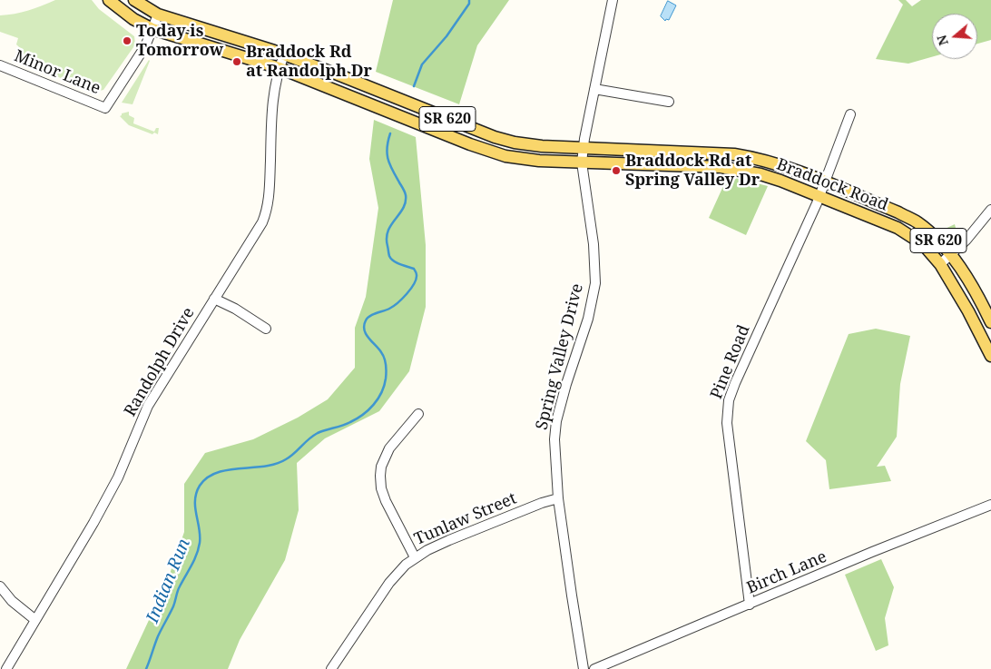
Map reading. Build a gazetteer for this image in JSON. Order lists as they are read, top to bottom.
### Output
{
  "streets": {
    "main road": ["SR 620", "Braddock Road"],
    "street": [
      "Minor Lane",
      "Spring Valley Drive",
      "Randolph Drive",
      "Pine Road",
      "Tunlaw Street",
      "Birch Lane"
    ]
  },
  "crossings": [
    ["Minor Lane", "Braddock Road"],
    ["Braddock Road", "Spring Valley Drive"],
    ["Braddock Road", "Randolph Drive"],
    ["Braddock Road", "Pine Road"],
    ["Spring Valley Drive", "Tunlaw Street"],
    ["Pine Road", "Birch Lane"]
  ],
  "water": ["Indian Run"],
  "places": ["Today is Tomorrow", "Braddock Rd at Randolph Dr", "Braddock Rd at Spring Valley Dr"],
  "north": "left"
}
